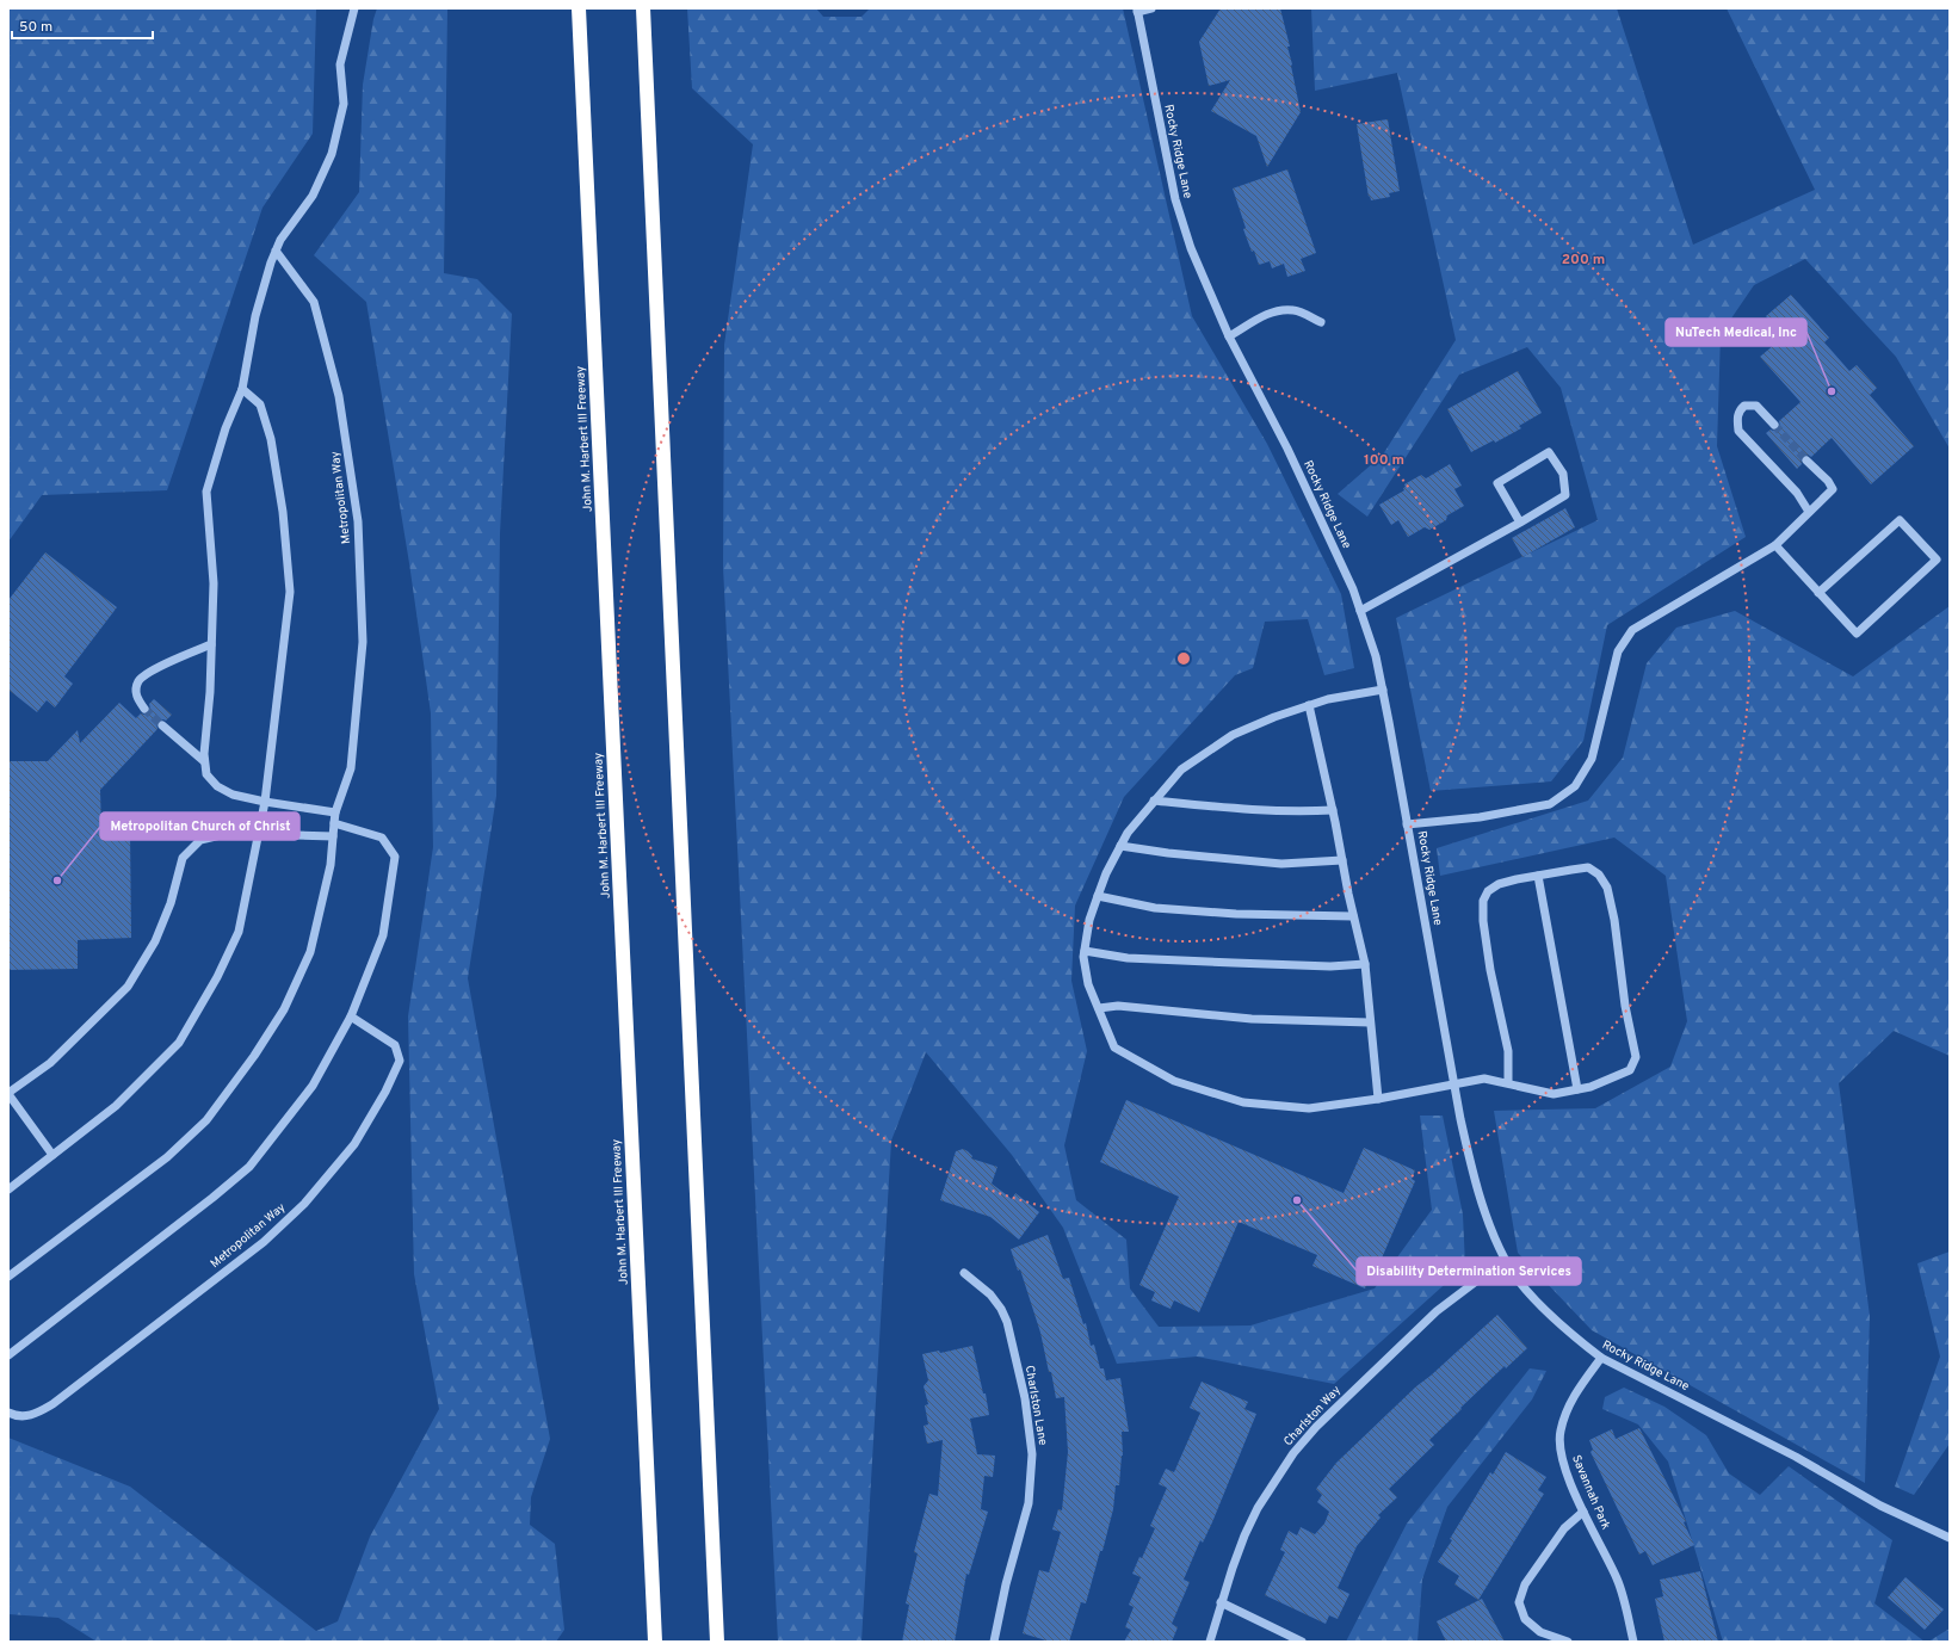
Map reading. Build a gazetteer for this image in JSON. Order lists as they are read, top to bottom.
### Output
{
  "streets": {
    "highway": ["John M. Harbert III Freeway"],
    "street": [
      "Rocky Ridge Lane",
      "Metropolitan Way",
      "Charlston Lane",
      "Charlston Way",
      "Savannah Park"
    ]
  },
  "crossings": [
    ["Rocky Ridge Lane", "Charlston Way"],
    ["Rocky Ridge Lane", "Savannah Park"]
  ],
  "places": ["NuTech Medical, Inc", "Metropolitan Church of Christ", "Disability Determination Services"],
  "scale_bar": "50 m",
  "rings": ["200 m", "100 m"]
}
